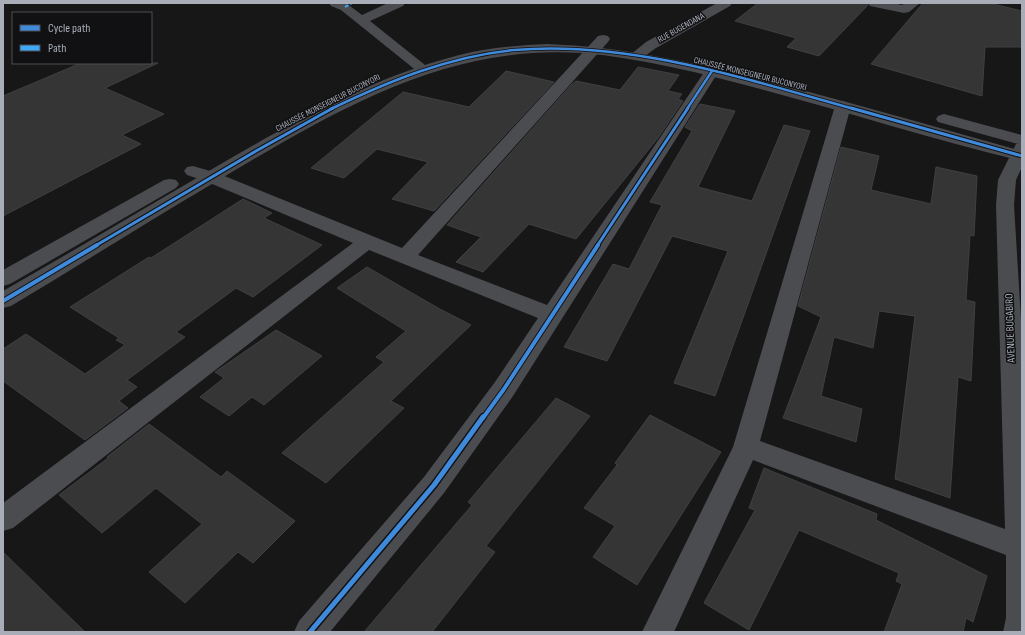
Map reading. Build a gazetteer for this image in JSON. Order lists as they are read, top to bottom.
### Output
{
  "streets": {
    "street": ["RUE BUGENDANA", "CHAUSSÉE MONSEIGNEUR BUCONYORI", "AVENUE BUGABIRO"]
  },
  "crossings": [
    ["RUE BUGENDANA", "CHAUSSÉE MONSEIGNEUR BUCONYORI"],
    ["CHAUSSÉE MONSEIGNEUR BUCONYORI", "AVENUE BUGABIRO"]
  ],
  "legend": ["Cycle path", "Path"]
}
